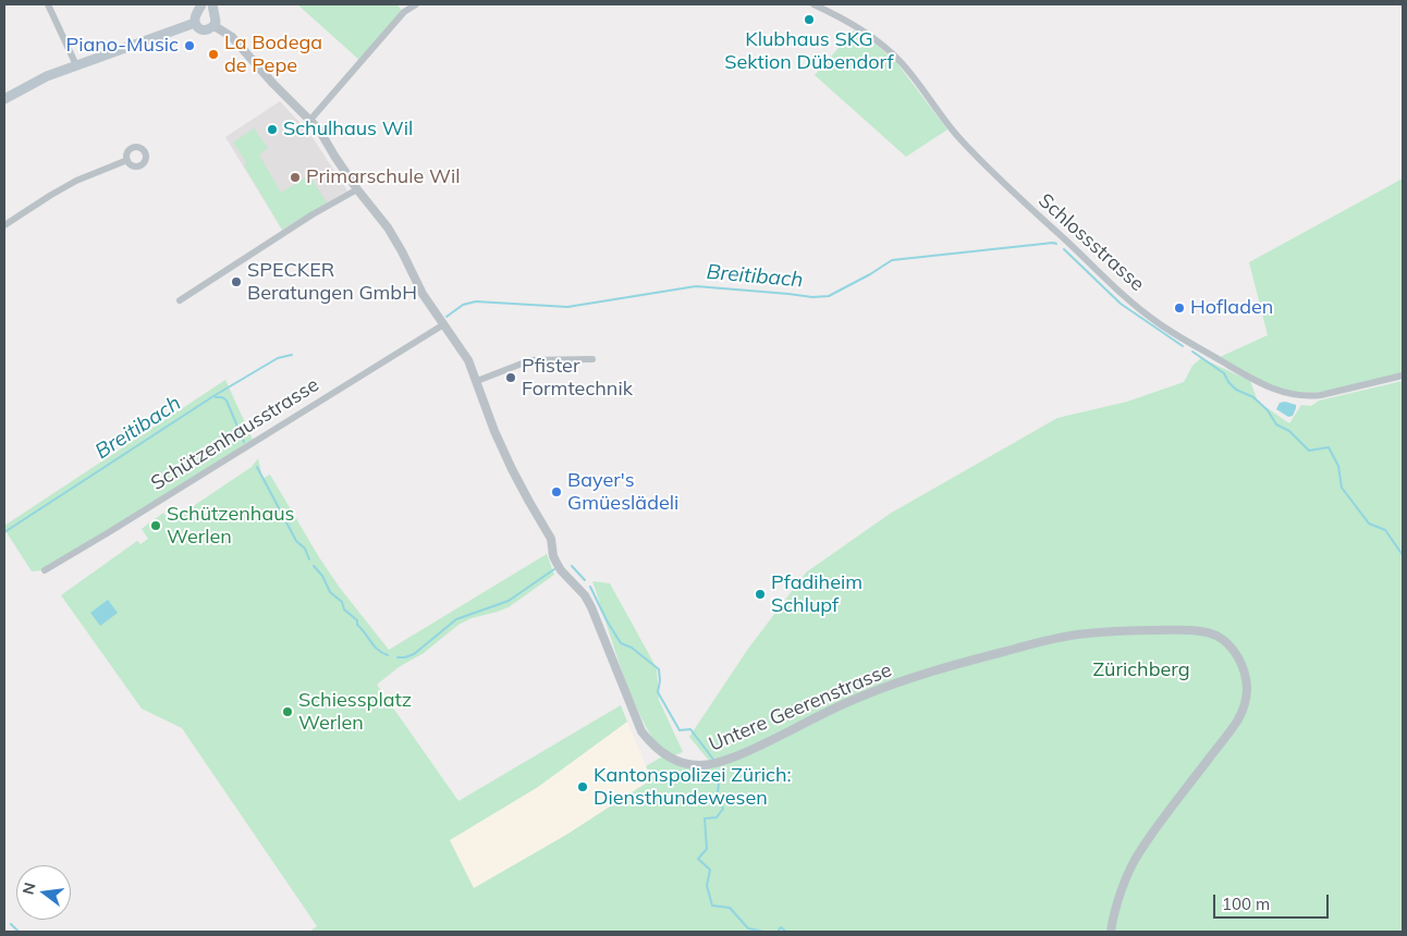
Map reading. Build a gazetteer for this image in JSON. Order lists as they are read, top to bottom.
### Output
{
  "streets": {
    "street": ["Schlossstrasse", "Schützenhausstrasse", "Untere Geerenstrasse"]
  },
  "crossings": [
    ["Schützenhausstrasse", "Untere Geerenstrasse"]
  ],
  "water": ["Breitibach"],
  "parks": ["Zürichberg"],
  "places": [
    "Klubhaus SKG Sektion Dübendorf",
    "Piano-Music",
    "La Bodega de Pepe",
    "Schulhaus Wil",
    "Primarschule Wil",
    "SPECKER Beratungen GmbH",
    "Hofladen",
    "Pfister Formtechnik",
    "Bayer's Gmüeslädeli",
    "Schützenhaus Werlen",
    "Pfadiheim Schlupf",
    "Schiessplatz Werlen",
    "Kantonspolizei Zürich: Diensthundewesen"
  ],
  "scale_bar": "100 m",
  "north": "left"
}
